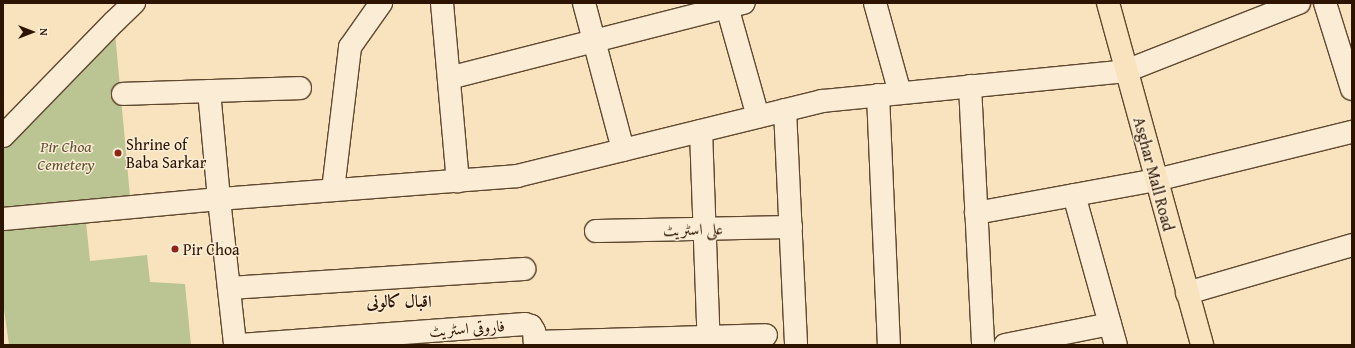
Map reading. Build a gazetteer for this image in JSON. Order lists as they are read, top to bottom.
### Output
{
  "streets": {
    "main road": ["Asghar Mall Road"],
    "street": ["علی اسٹریٹ", "فاروقی اسٹریٹ"]
  },
  "districts": ["اقبال کالونی"],
  "parks": ["Pir Choa Cemetery"],
  "places": ["Shrine of Baba Sarkar", "Pir Choa"],
  "north": "right"
}
